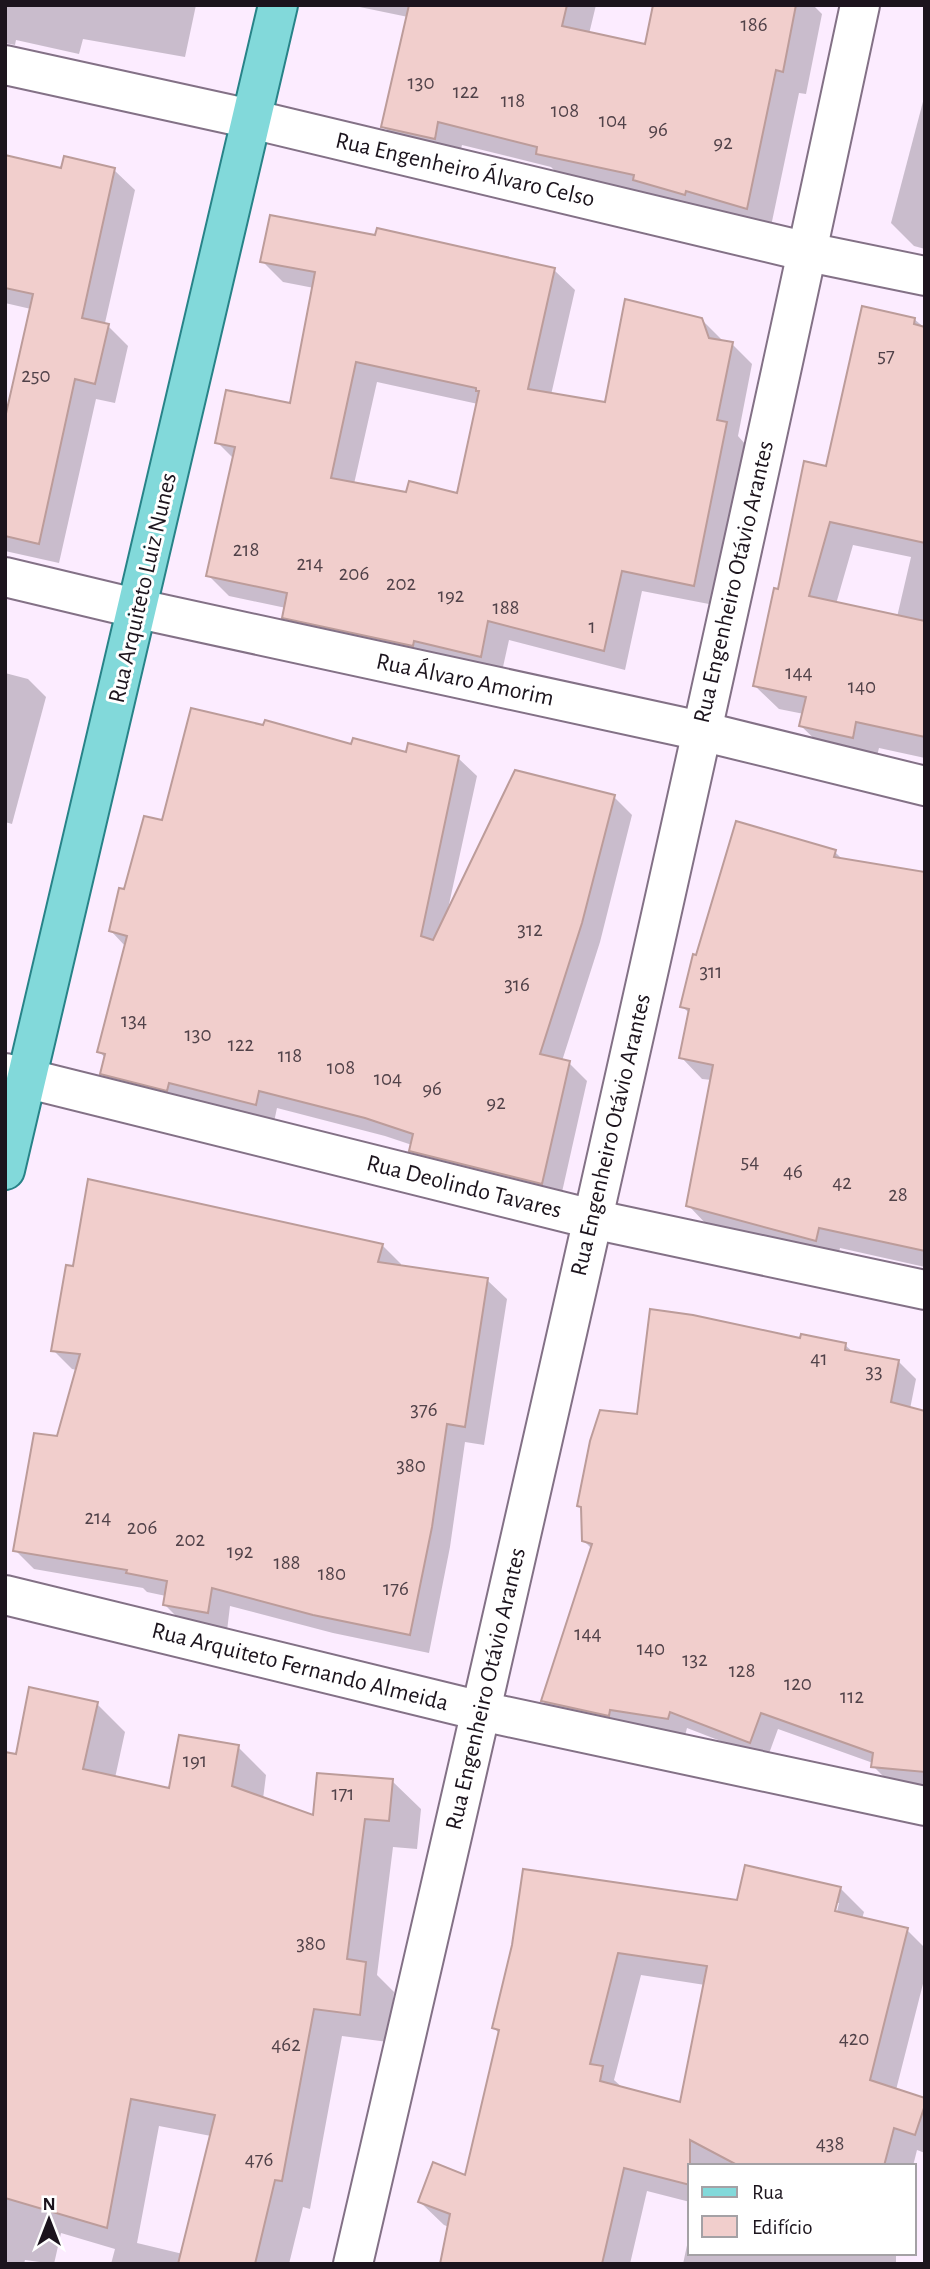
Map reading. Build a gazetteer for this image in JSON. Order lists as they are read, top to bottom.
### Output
{
  "streets": {
    "main road": ["Rua Arquiteto Luiz Nunes"],
    "street": [
      "Rua Engenheiro Álvaro Celso",
      "Rua Engenheiro Otávio Arantes",
      "Rua Álvaro Amorim",
      "Rua Deolindo Tavares",
      "Rua Arquiteto Fernando Almeida"
    ]
  },
  "crossings": [
    ["Rua Engenheiro Álvaro Celso", "Rua Engenheiro Otávio Arantes"],
    ["Rua Engenheiro Álvaro Celso", "Rua Arquiteto Luiz Nunes"],
    ["Rua Engenheiro Otávio Arantes", "Rua Álvaro Amorim"],
    ["Rua Engenheiro Otávio Arantes", "Rua Deolindo Tavares"],
    ["Rua Engenheiro Otávio Arantes", "Rua Arquiteto Fernando Almeida"],
    ["Rua Arquiteto Luiz Nunes", "Rua Álvaro Amorim"],
    ["Rua Arquiteto Luiz Nunes", "Rua Deolindo Tavares"]
  ],
  "house_numbers": [
    "186",
    "130",
    "122",
    "118",
    "108",
    "104",
    "96",
    "92",
    "57",
    "250",
    "218",
    "214",
    "206",
    "202",
    "192",
    "188",
    "1",
    "144",
    "140",
    "312",
    "311",
    "316",
    "134",
    "130",
    "122",
    "118",
    "108",
    "104",
    "96",
    "92",
    "54",
    "46",
    "42",
    "28",
    "41",
    "33",
    "376",
    "380",
    "214",
    "206",
    "202",
    "192",
    "188",
    "180",
    "176",
    "144",
    "140",
    "132",
    "128",
    "120",
    "112",
    "191",
    "171",
    "380",
    "420",
    "462",
    "438",
    "476"
  ],
  "legend": ["Rua", "Edifício"],
  "north": "top"
}
